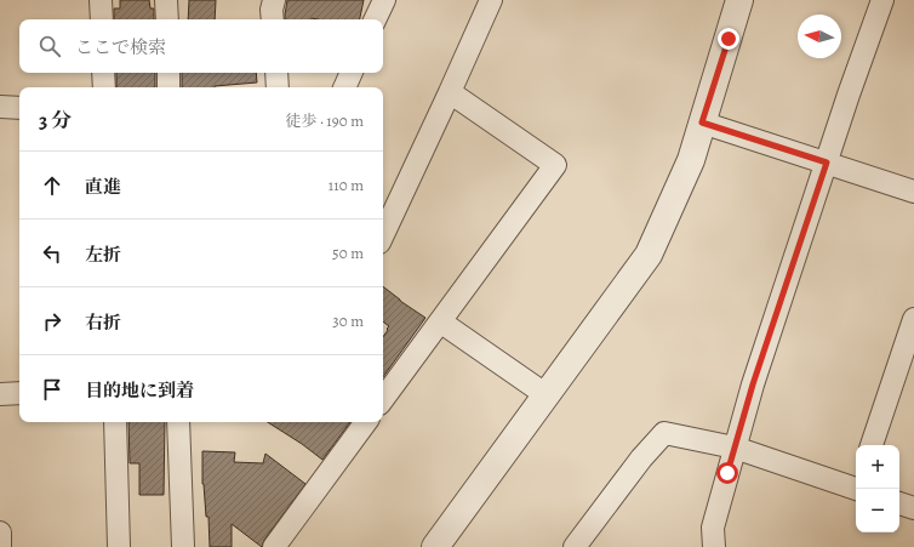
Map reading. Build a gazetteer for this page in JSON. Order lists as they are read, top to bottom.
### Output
{
  "north": "left",
  "page": {
    "search": "ここで検索",
    "heading": ["3 分", "徒歩 · 190 m"],
    "list": [
      ["直進", "110 m"],
      ["左折", "50 m"],
      ["右折", "30 m"],
      "目的地に到着"
    ],
    "map_buttons": ["+", "−"]
  }
}
